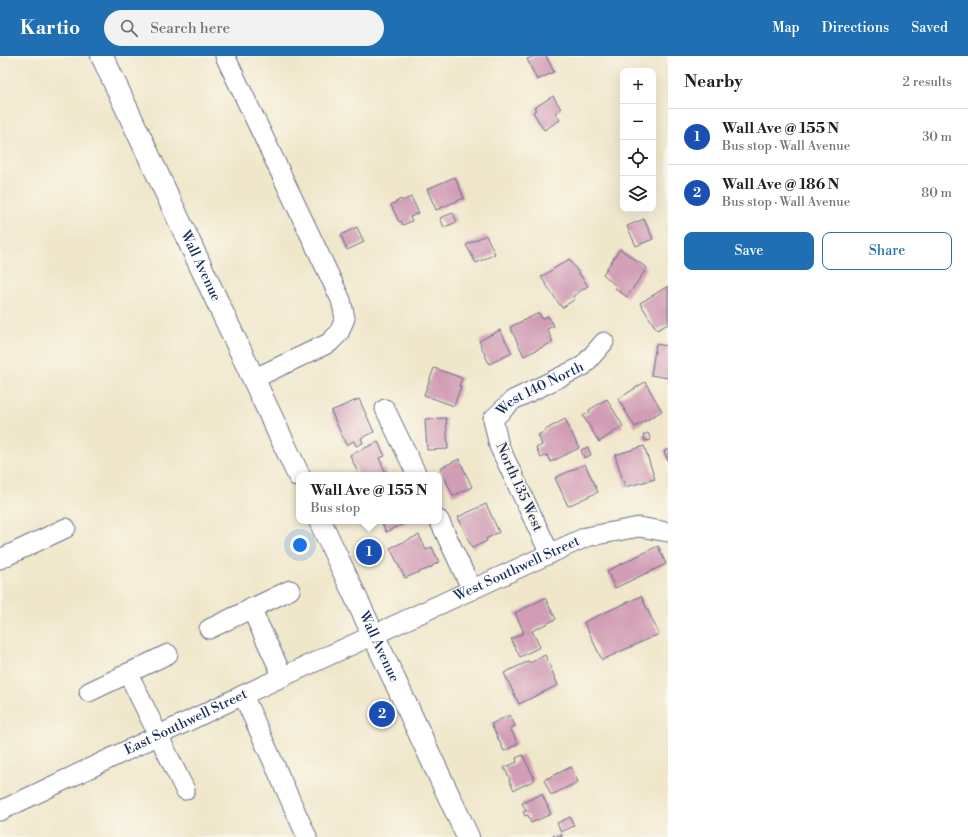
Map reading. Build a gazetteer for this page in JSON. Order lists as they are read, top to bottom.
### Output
{
  "streets": {
    "main road": ["Wall Avenue"],
    "street": [
      "West 140 North",
      "North 135 West",
      "West Southwell Street",
      "East Southwell Street"
    ]
  },
  "crossings": [
    ["Wall Avenue", "West Southwell Street"],
    ["Wall Avenue", "East Southwell Street"],
    ["West 140 North", "North 135 West"],
    ["North 135 West", "West Southwell Street"],
    ["West Southwell Street", "East Southwell Street"]
  ],
  "page": {
    "header": "Kartio",
    "search": "Search here",
    "nav": ["Map", "Directions", "Saved"],
    "heading": ["Nearby", "2 results"],
    "map_buttons": ["+", "−"],
    "list": [
      {
        "mark": "1",
        "name": "Wall Ave @ 155 N",
        "note": "Bus stop · Wall Avenue",
        "value": "30 m"
      },
      {
        "mark": "2",
        "name": "Wall Ave @ 186 N",
        "note": "Bus stop · Wall Avenue",
        "value": "80 m"
      }
    ],
    "buttons": ["Save", "Share"],
    "popup": ["Wall Ave @ 155 N", "Bus stop"],
    "pins": ["1", "2"]
  }
}
